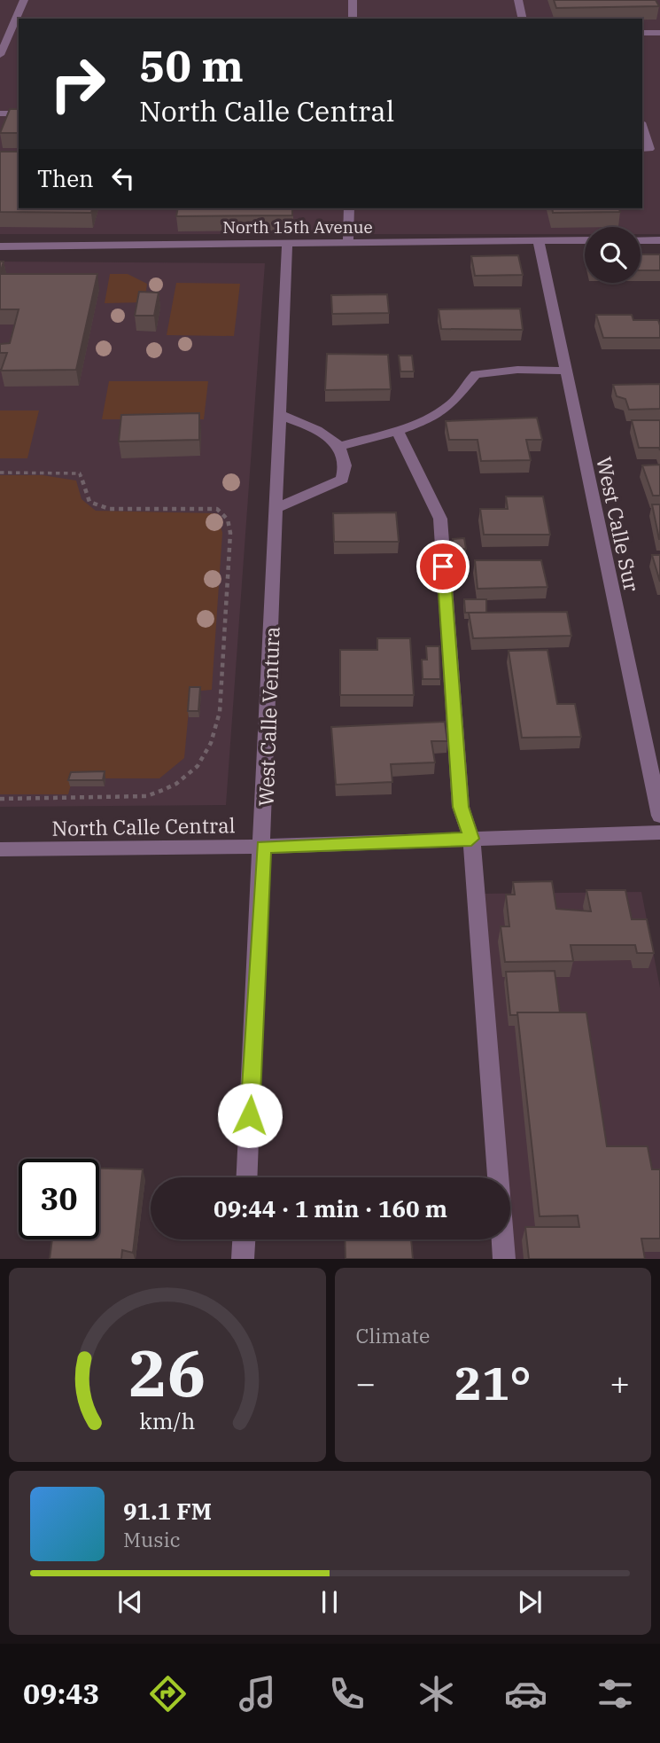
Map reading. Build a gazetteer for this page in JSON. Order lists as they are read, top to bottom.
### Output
{
  "streets": {
    "street": [
      "North 15th Avenue",
      "West Calle Sur",
      "West Calle Ventura",
      "North Calle Central"
    ]
  },
  "crossings": [
    ["North 15th Avenue", "West Calle Sur"],
    ["North 15th Avenue", "West Calle Ventura"],
    ["West Calle Ventura", "North Calle Central"]
  ],
  "page": {
    "turn": ["50 m", "North Calle Central"],
    "then": "Then",
    "limit": "30",
    "trip": "09:44 · 1 min · 160 m",
    "tile": "Climate",
    "heat": ["−", "21°", "+"],
    "song": ["91.1 FM", "Music"],
    "tabs": "09:43",
    "gauge": ["26", "km/h"]
  }
}
